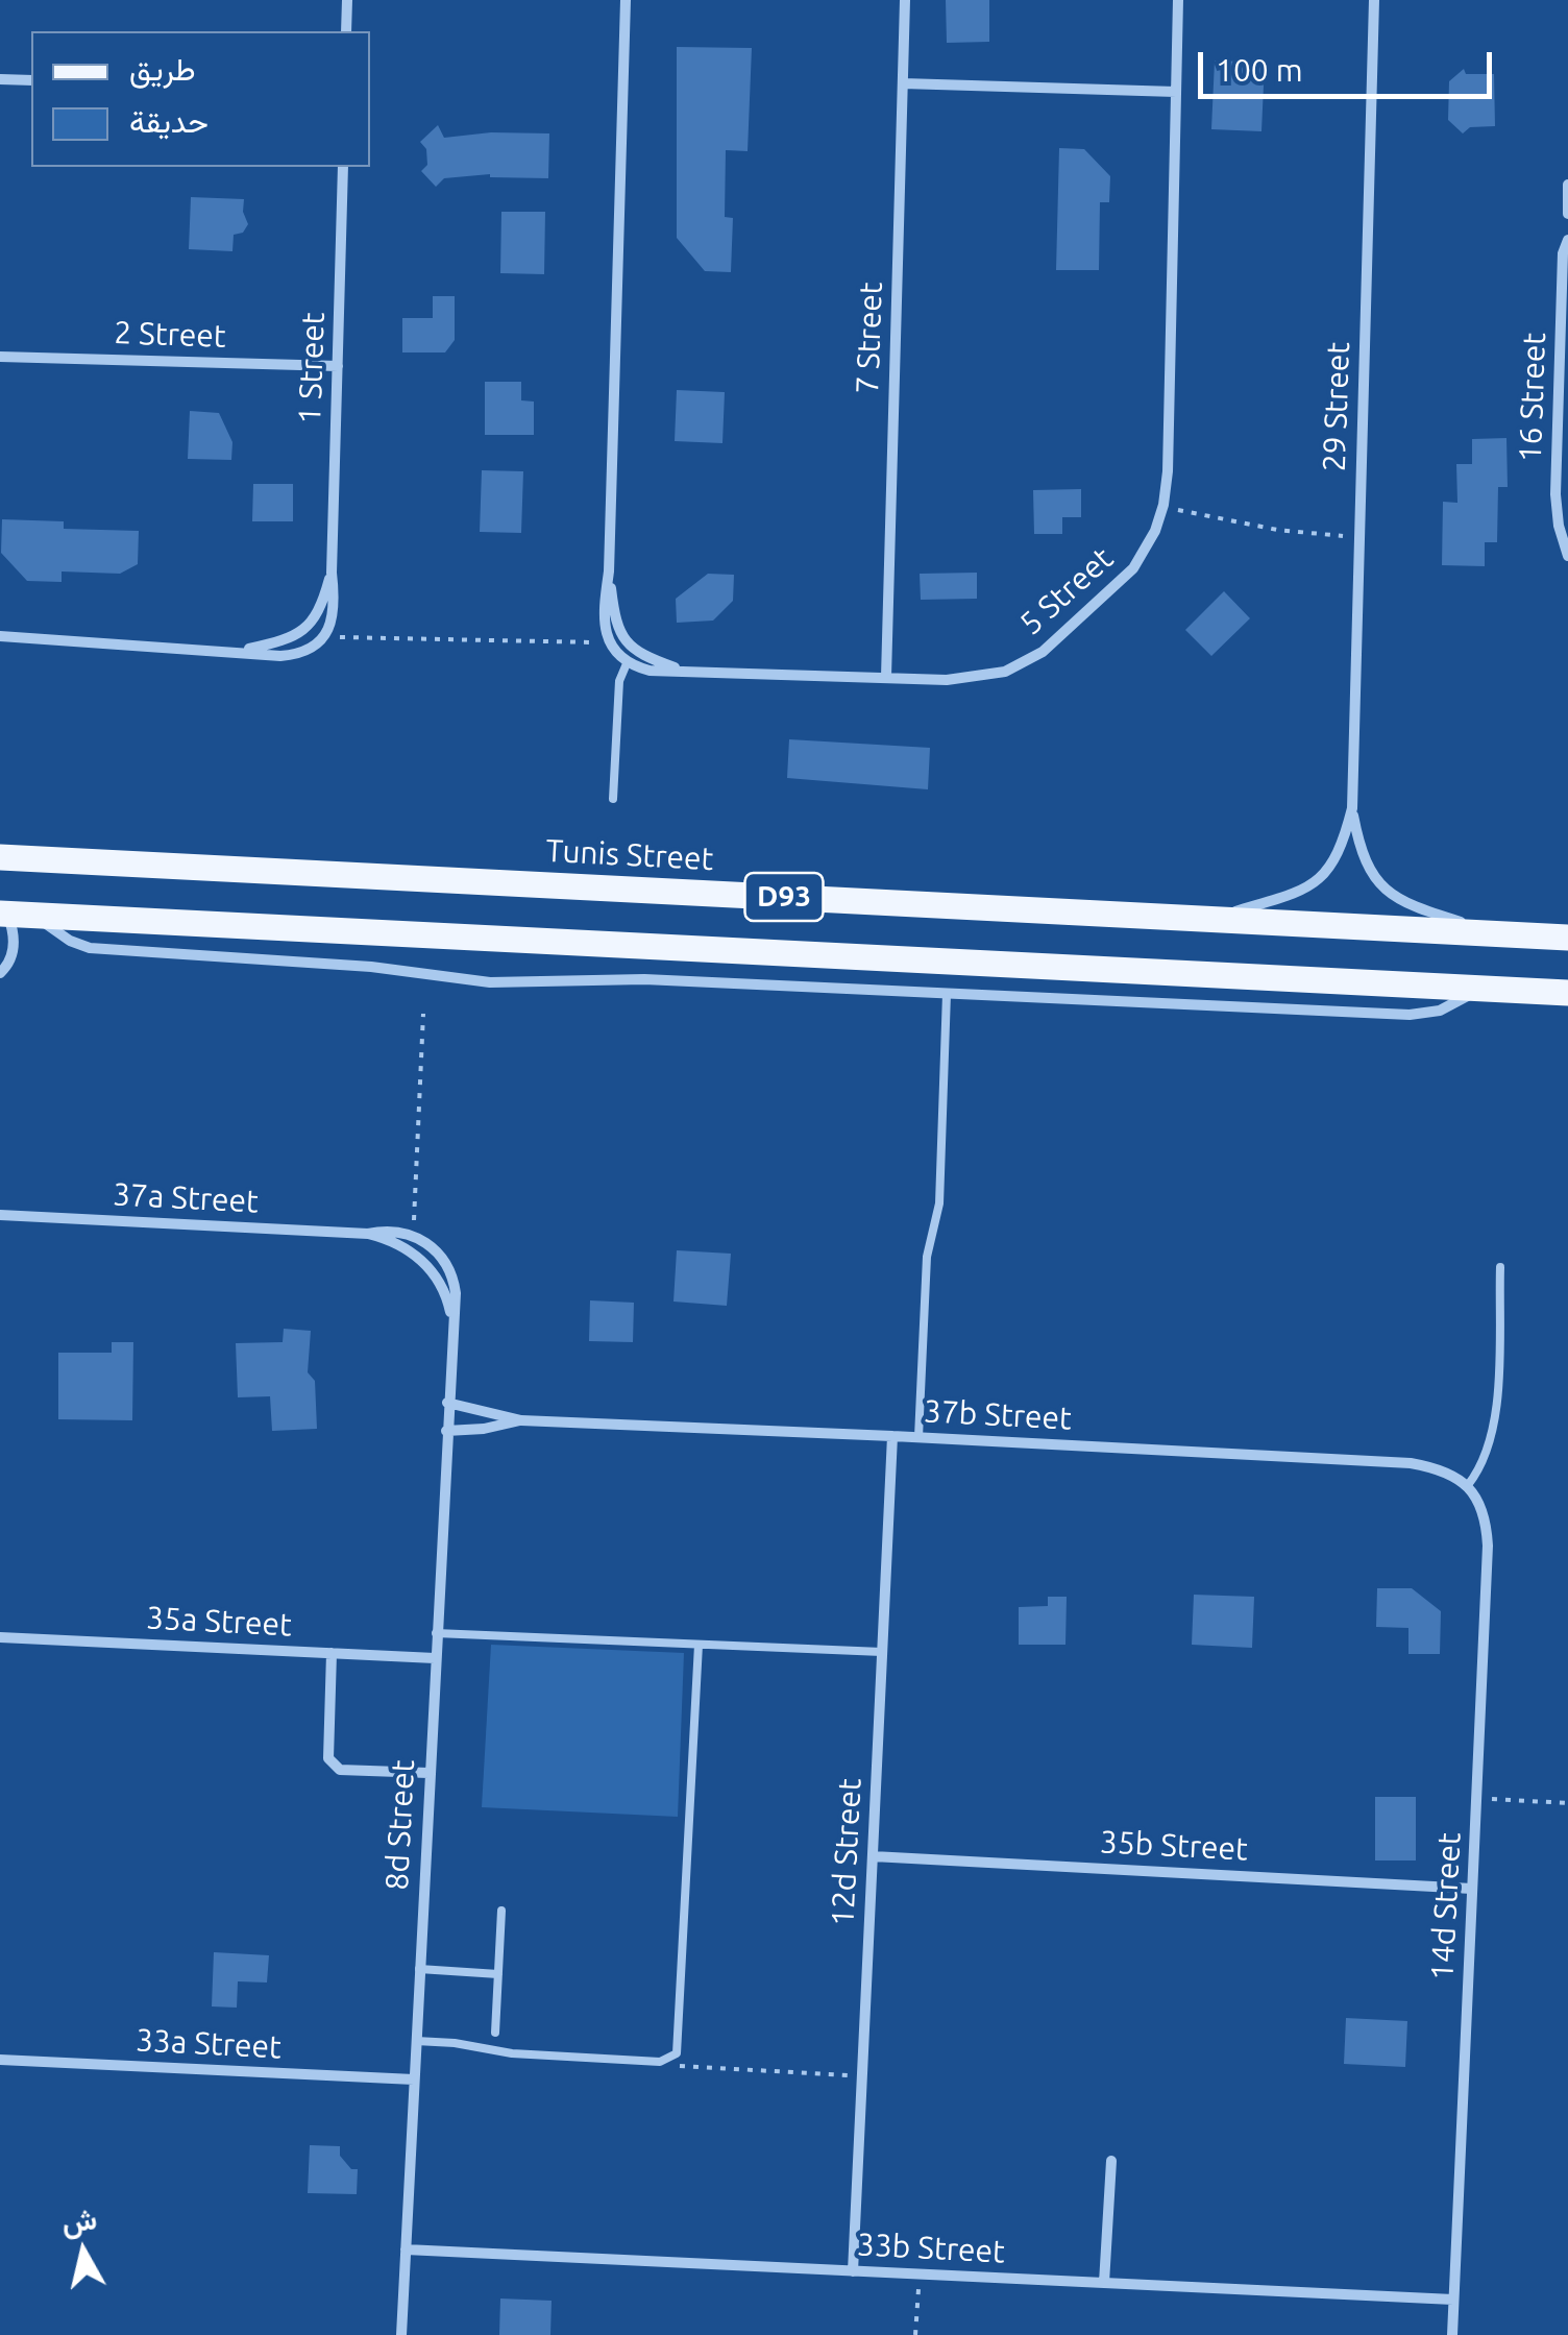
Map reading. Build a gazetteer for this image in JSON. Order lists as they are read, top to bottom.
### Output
{
  "streets": {
    "main road": ["Tunis Street", "D93"],
    "street": [
      "2 Street",
      "7 Street",
      "1 Street",
      "16 Street",
      "29 Street",
      "5 Street",
      "37a Street",
      "37b Street",
      "35a Street",
      "8d Street",
      "35b Street",
      "12d Street",
      "14d Street",
      "33a Street",
      "33b Street"
    ]
  },
  "crossings": [
    ["2 Street", "1 Street"],
    ["7 Street", "5 Street"],
    ["29 Street", "Tunis Street"],
    ["37a Street", "8d Street"],
    ["37b Street", "8d Street"],
    ["37b Street", "12d Street"],
    ["37b Street", "14d Street"],
    ["35a Street", "8d Street"],
    ["8d Street", "33a Street"],
    ["8d Street", "33b Street"],
    ["35b Street", "12d Street"],
    ["35b Street", "14d Street"],
    ["12d Street", "33b Street"],
    ["14d Street", "33b Street"]
  ],
  "legend": ["طريق", "حديقة"],
  "scale_bar": "100 m",
  "north": "top"
}
